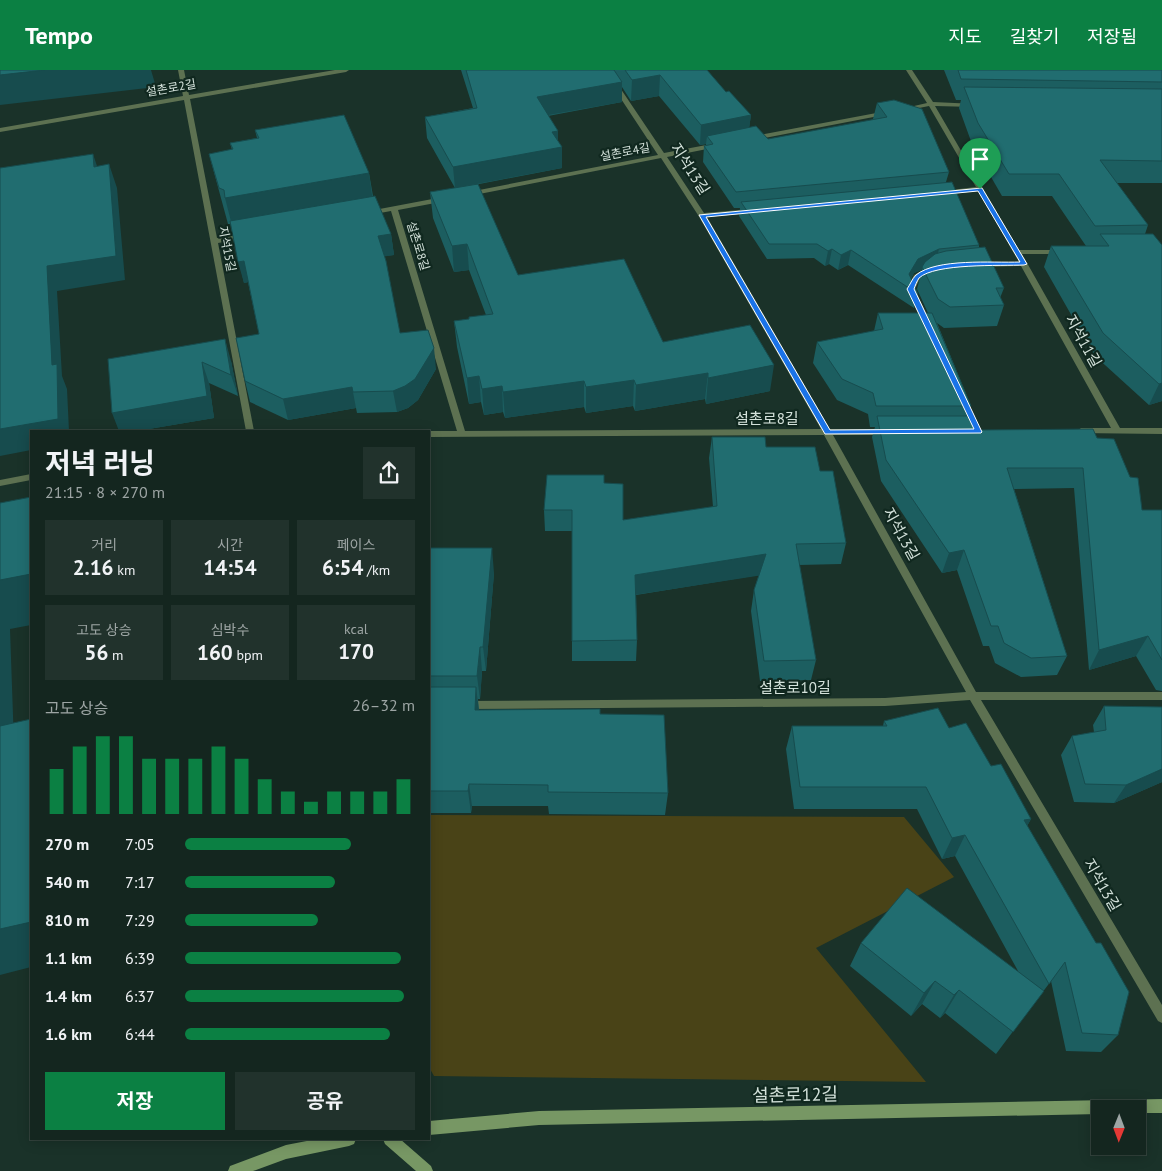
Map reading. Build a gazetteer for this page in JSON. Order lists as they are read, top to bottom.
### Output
{
  "streets": {
    "street": [
      "설촌로2길",
      "설촌로4길",
      "지석13길",
      "설촌로8길",
      "지석15길",
      "지석11길",
      "설촌로10길",
      "설촌로12길"
    ]
  },
  "crossings": [
    ["설촌로2길", "지석15길"],
    ["설촌로4길", "지석13길"],
    ["지석13길", "설촌로8길"],
    ["지석13길", "설촌로10길"]
  ],
  "north": "bottom",
  "page": {
    "header": "Tempo",
    "nav": ["지도", "길찾기", "저장됨"],
    "heading": ["저녁 러닝", "21:15 · 8 × 270 m"],
    "stats": [
      ["거리", "2.16 km"],
      ["시간", "14:54"],
      ["페이스", "6:54 /km"],
      ["고도 상승", "56 m"],
      ["심박수", "160 bpm"],
      ["kcal", "170"]
    ],
    "chart": ["고도 상승", "26–32 m"],
    "list": [
      {
        "name": "270 m",
        "note": "7:05"
      },
      {
        "name": "540 m",
        "note": "7:17"
      },
      {
        "name": "810 m",
        "note": "7:29"
      },
      {
        "name": "1.1 km",
        "note": "6:39"
      },
      {
        "name": "1.4 km",
        "note": "6:37"
      },
      {
        "name": "1.6 km",
        "note": "6:44"
      }
    ],
    "buttons": ["저장", "공유"]
  }
}
